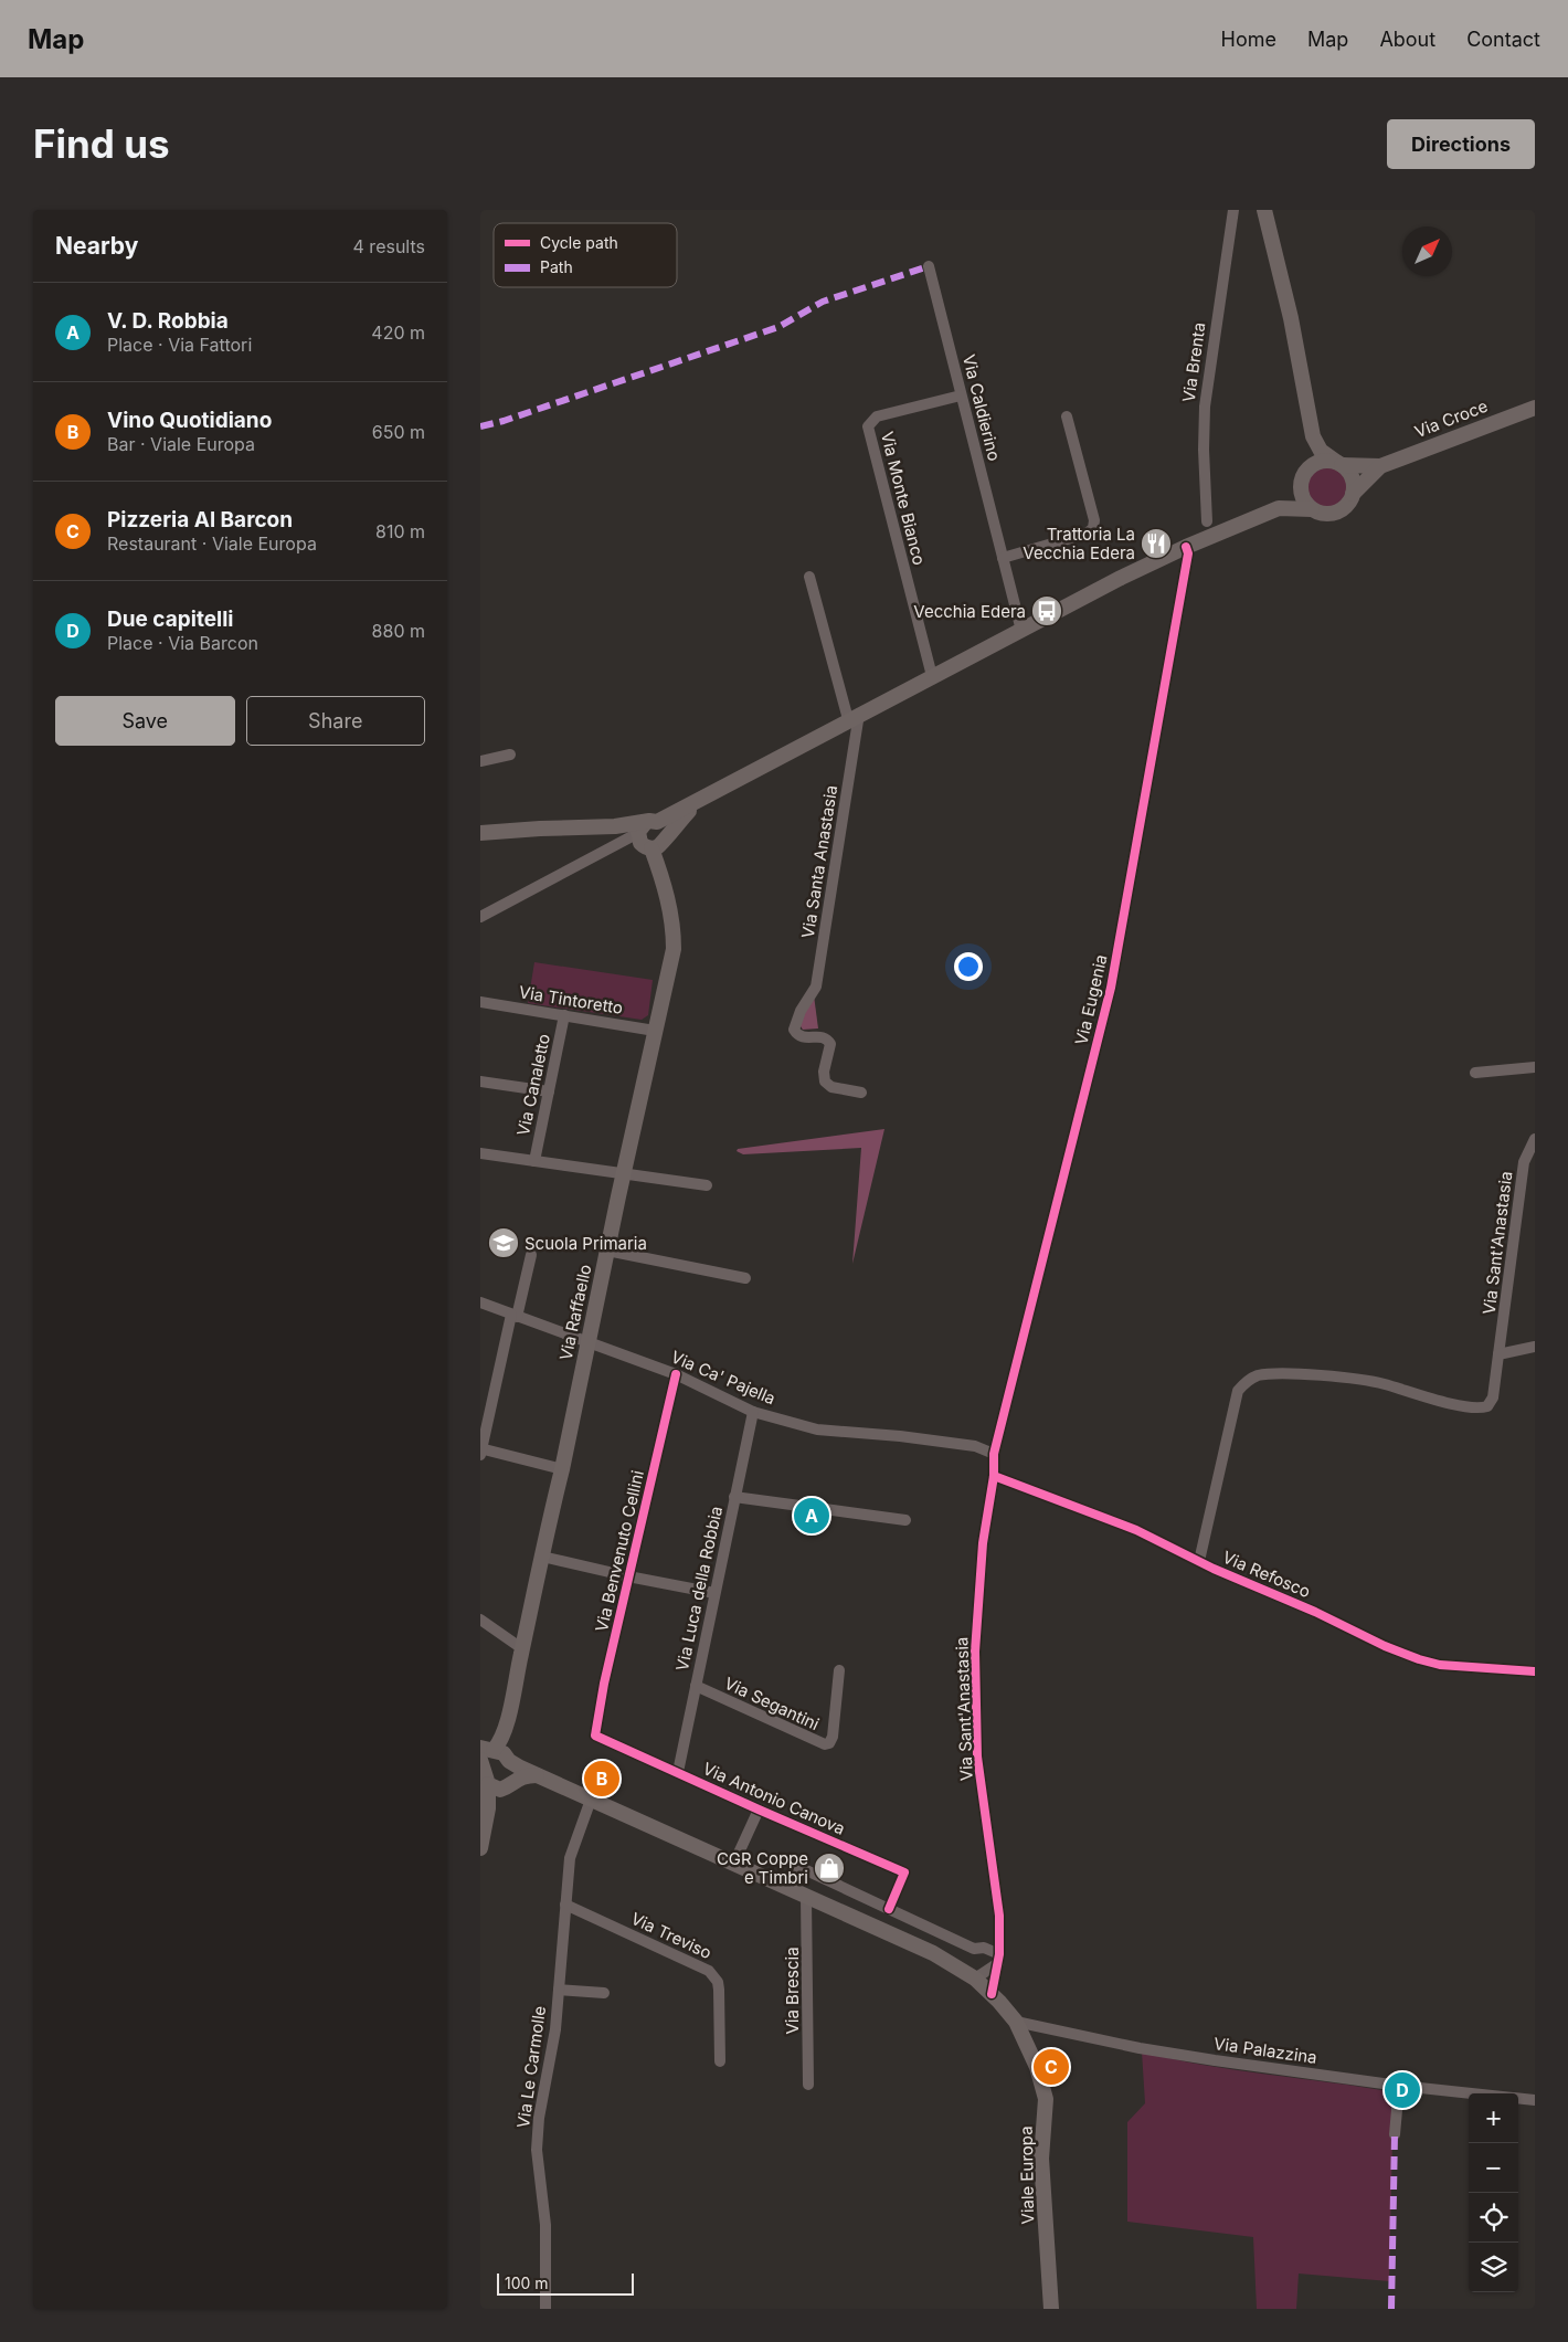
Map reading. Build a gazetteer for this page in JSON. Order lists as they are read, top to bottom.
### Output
{
  "streets": {
    "main road": ["Via Croce", "Via Raffaello", "Viale Europa"],
    "street": [
      "Via Brenta",
      "Via Caldierino",
      "Via Monte Bianco",
      "Via Santa Anastasia",
      "Via Tintoretto",
      "Via Eugenia",
      "Via Canaletto",
      "Via Sant'Anastasia",
      "Via Ca' Pajella",
      "Via Benvenuto Cellini",
      "Via Refosco",
      "Via Luca della Robbia",
      "Via Segantini",
      "Via Antonio Canova",
      "Via Treviso",
      "Via Brescia",
      "Via Palazzina",
      "Via Le Carmolle"
    ]
  },
  "crossings": [
    ["Via Caldierino", "Via Monte Bianco"],
    ["Via Tintoretto", "Via Canaletto"],
    ["Via Tintoretto", "Via Raffaello"],
    ["Via Eugenia", "Via Sant'Anastasia"],
    ["Via Eugenia", "Via Ca' Pajella"],
    ["Via Sant'Anastasia", "Via Ca' Pajella"],
    ["Via Sant'Anastasia", "Via Refosco"],
    ["Via Sant'Anastasia", "Viale Europa"],
    ["Via Raffaello", "Via Ca' Pajella"],
    ["Via Raffaello", "Viale Europa"],
    ["Via Ca' Pajella", "Via Benvenuto Cellini"],
    ["Via Ca' Pajella", "Via Luca della Robbia"],
    ["Via Benvenuto Cellini", "Via Antonio Canova"],
    ["Via Luca della Robbia", "Via Segantini"],
    ["Via Luca della Robbia", "Via Antonio Canova"],
    ["Via Antonio Canova", "Viale Europa"],
    ["Via Treviso", "Via Le Carmolle"],
    ["Via Brescia", "Viale Europa"],
    ["Via Palazzina", "Viale Europa"],
    ["Via Le Carmolle", "Viale Europa"]
  ],
  "places": {
    "restaurant": ["Trattoria La Vecchia Edera"],
    "bus stop": ["Vecchia Edera"],
    "school or university": ["Scuola Primaria"],
    "shop": ["CGR Coppe e Timbri"]
  },
  "legend": ["Cycle path", "Path"],
  "scale_bar": "100 m",
  "north": "top right",
  "page": {
    "header": "Map",
    "nav": [
      "Home",
      "Map",
      "About",
      "Contact"
    ],
    "buttons": [
      "Directions",
      ["Save", "Share"]
    ],
    "title": "Find us",
    "heading": ["Nearby", "4 results"],
    "list": [
      {
        "mark": "A",
        "name": "V. D. Robbia",
        "note": "Place · Via Fattori",
        "value": "420 m"
      },
      {
        "mark": "B",
        "name": "Vino Quotidiano",
        "note": "Bar · Viale Europa",
        "value": "650 m"
      },
      {
        "mark": "C",
        "name": "Pizzeria Al Barcon",
        "note": "Restaurant · Viale Europa",
        "value": "810 m"
      },
      {
        "mark": "D",
        "name": "Due capitelli",
        "note": "Place · Via Barcon",
        "value": "880 m"
      }
    ],
    "pins": [
      "A",
      "B",
      "C",
      "D"
    ],
    "map_buttons": ["+", "−"],
    "scale": "100 m"
  }
}
